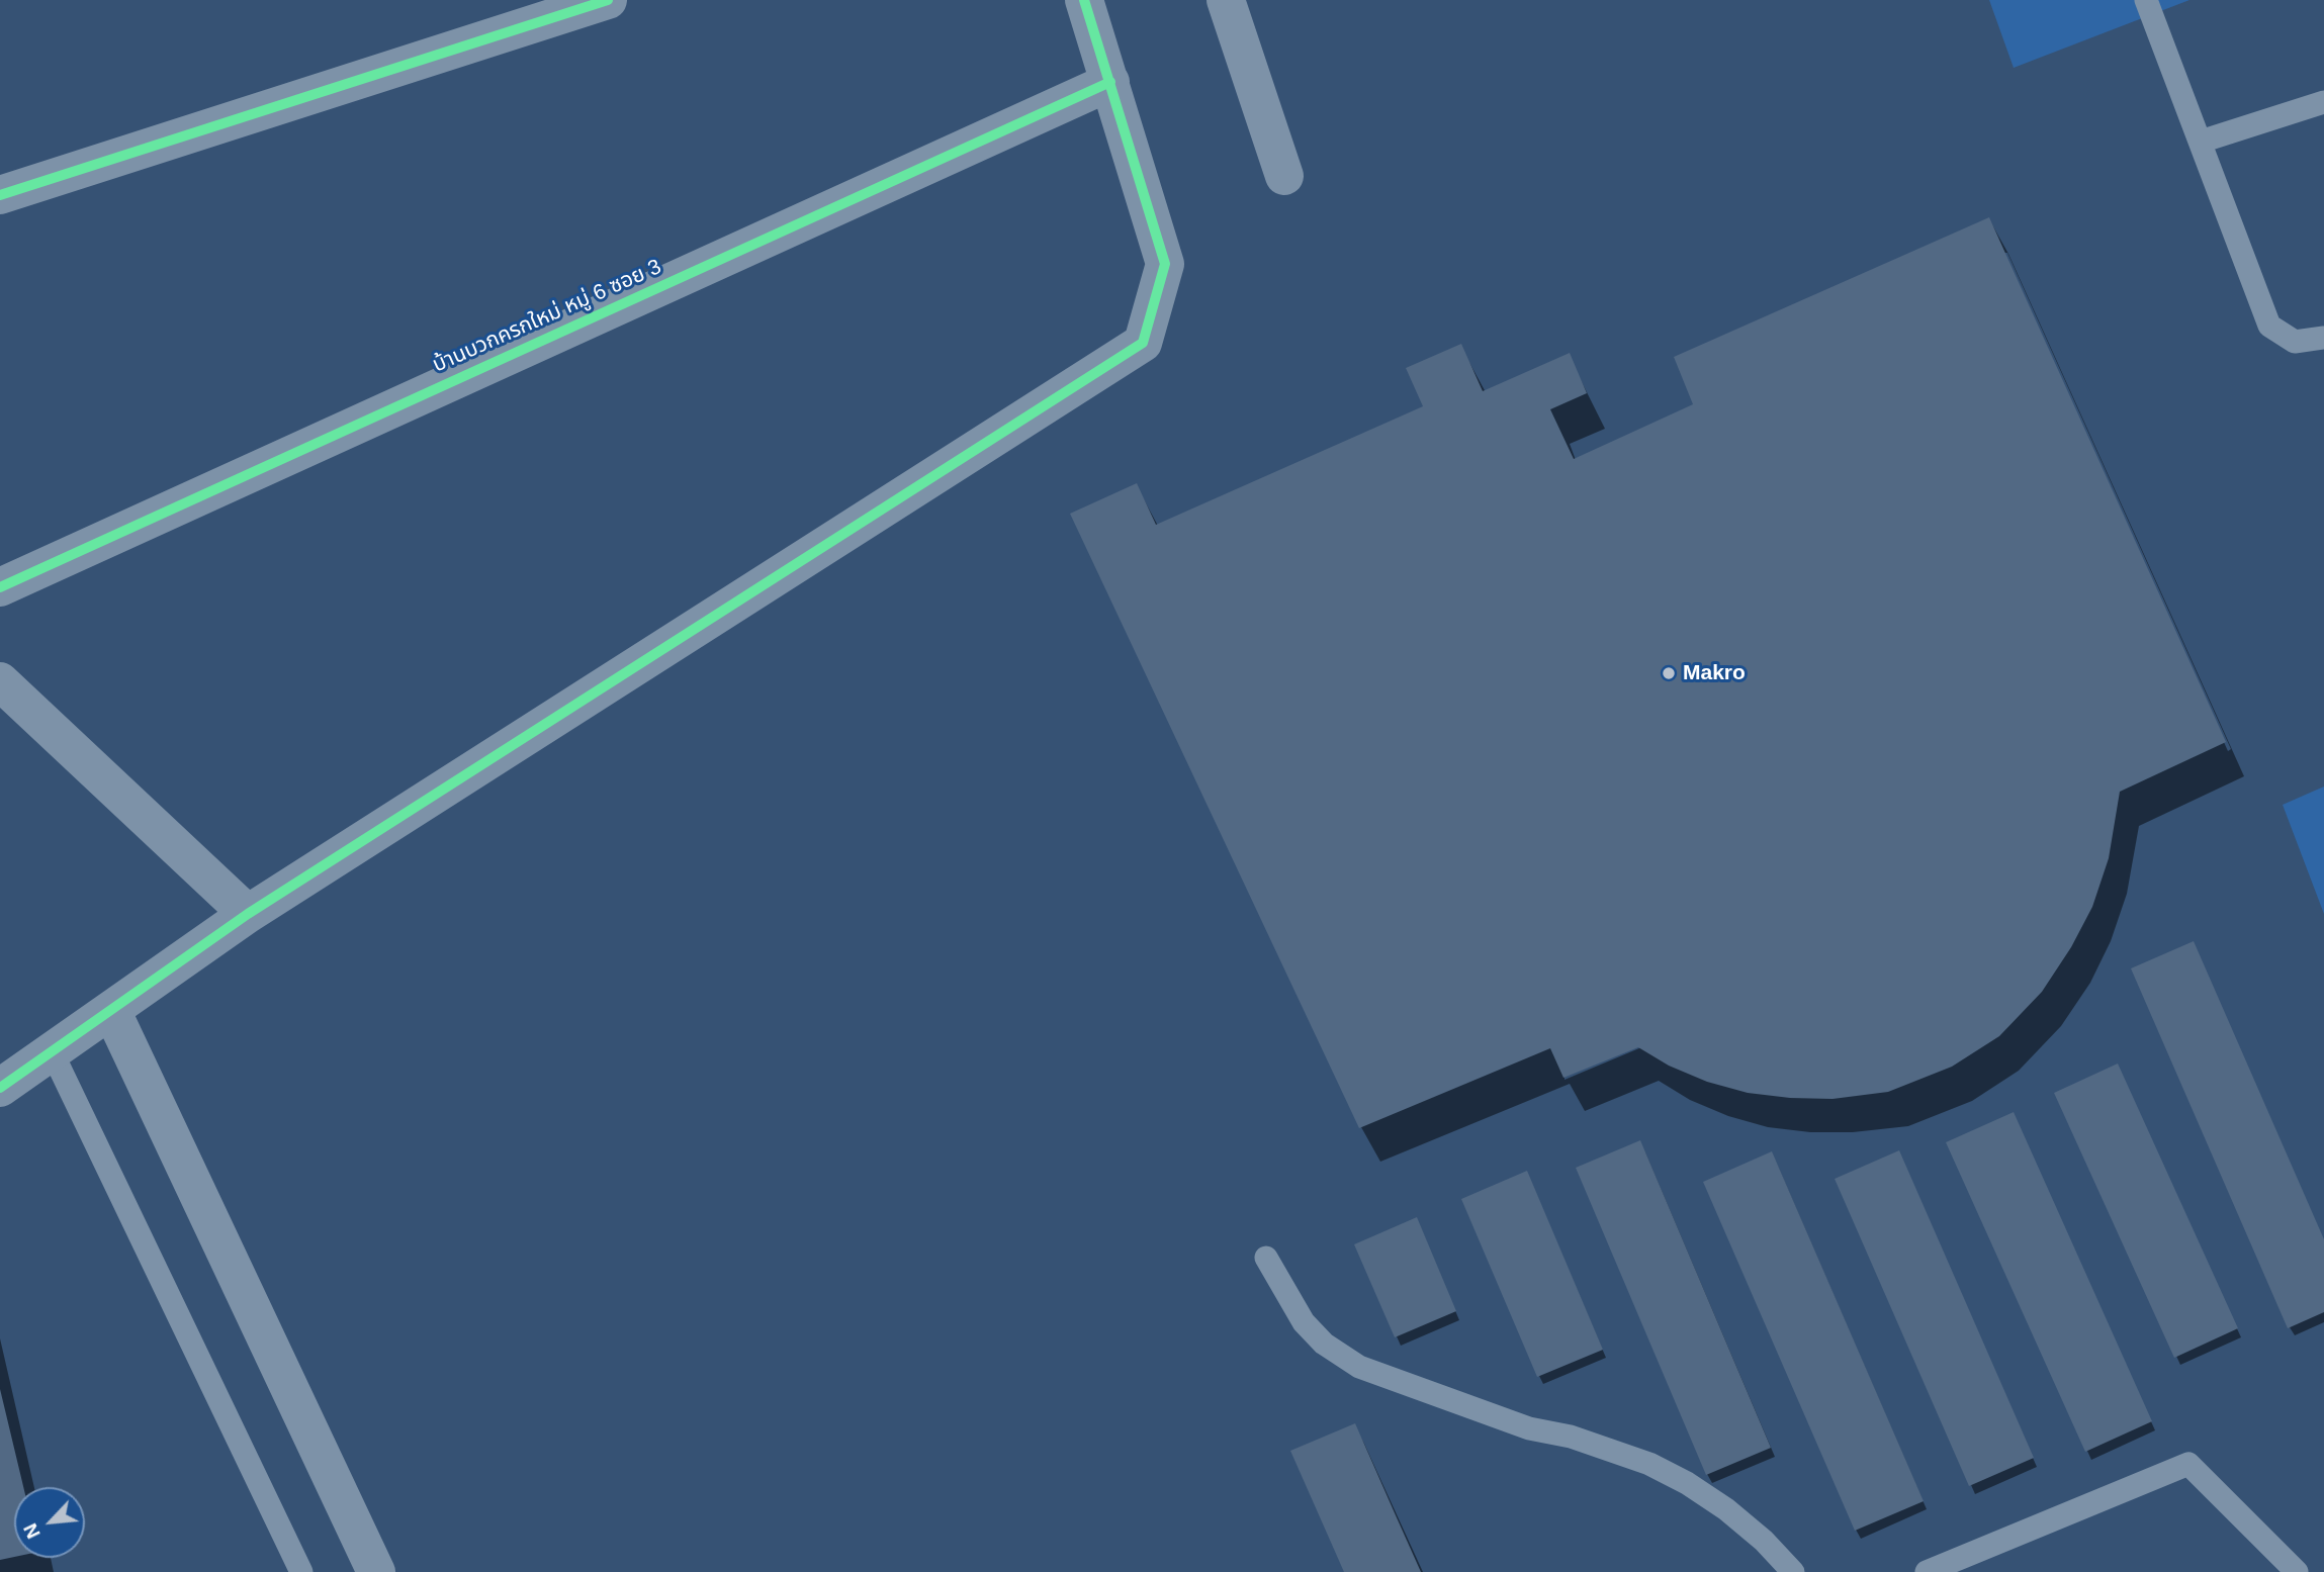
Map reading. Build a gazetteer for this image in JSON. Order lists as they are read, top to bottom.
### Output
{
  "streets": {
    "street": ["บ้านบวกครกใหม่ หมู่ 6 ซอย 3"]
  },
  "places": ["Makro"],
  "north": "bottom left"
}
